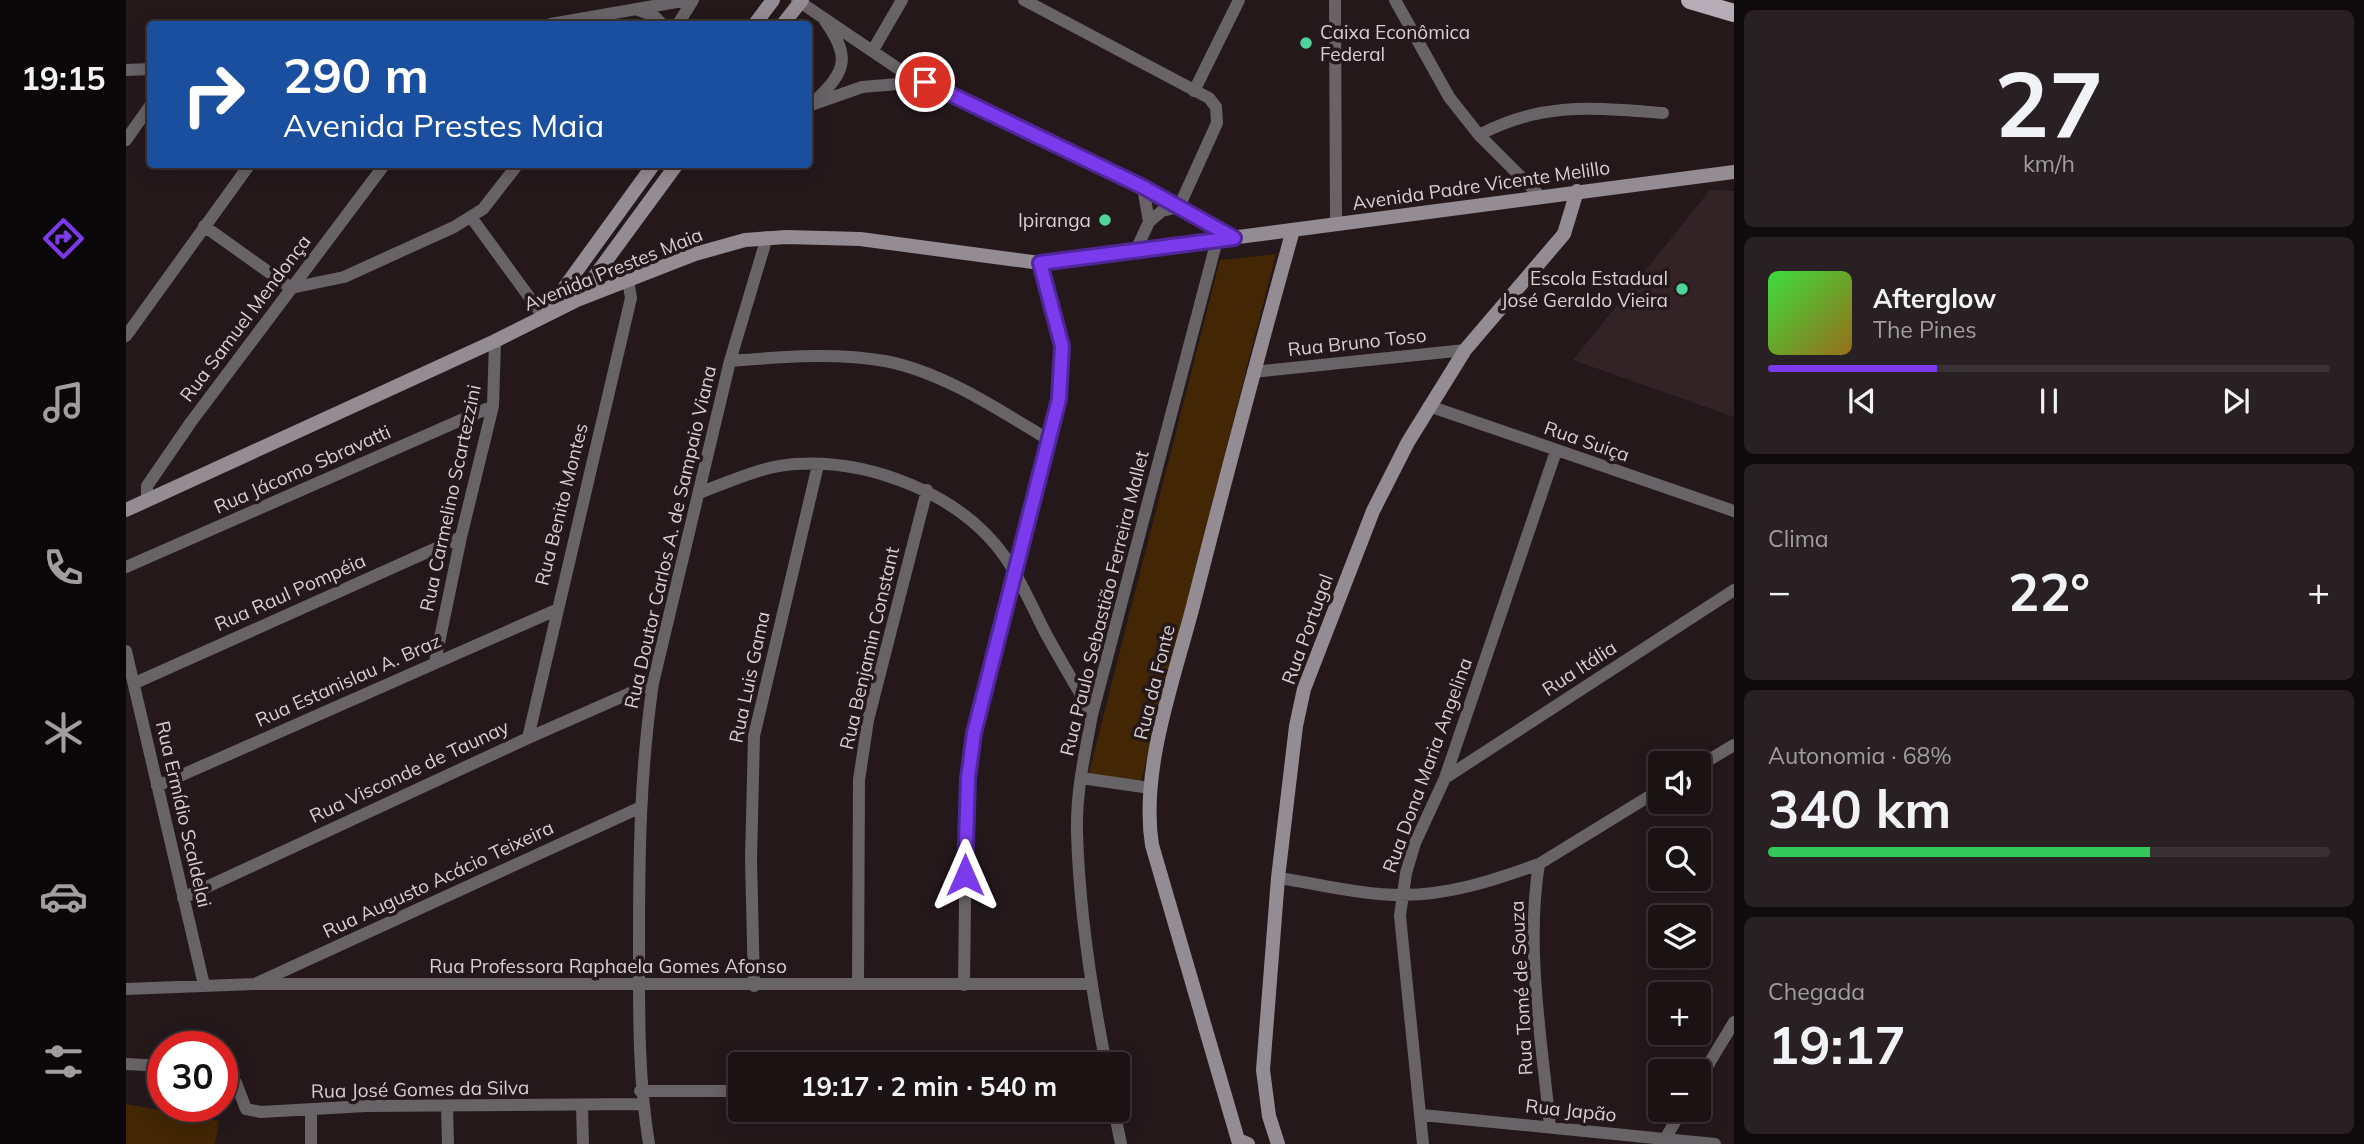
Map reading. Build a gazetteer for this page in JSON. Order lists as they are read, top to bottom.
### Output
{
  "streets": {
    "main road": [
      "Avenida Padre Vicente Melillo",
      "Avenida Prestes Maia",
      "Rua Portugal",
      "Rua da Fonte"
    ],
    "street": [
      "Rua Samuel Mendonça",
      "Rua Bruno Toso",
      "Rua Suiça",
      "Rua Jácomo Sbravatti",
      "Rua Carmelino Scartezzini",
      "Rua Benito Montes",
      "Rua Doutor Carlos A. de Sampaio Viana",
      "Rua Raul Pompéia",
      "Rua Paulo Sebastião Ferreira Mallet",
      "Rua Benjamin Constant",
      "Rua Itália",
      "Rua Luis Gama",
      "Rua Estanislau A. Braz",
      "Rua Dona Maria Angelina",
      "Rua Visconde de Taunay",
      "Rua Ermídio Scaldelai",
      "Rua Augusto Acácio Teixeira",
      "Rua Professora Raphaela Gomes Afonso",
      "Rua Tomé de Souza",
      "Rua José Gomes da Silva",
      "Rua Japão"
    ]
  },
  "crossings": [
    ["Avenida Padre Vicente Melillo", "Avenida Prestes Maia"],
    ["Avenida Padre Vicente Melillo", "Rua Portugal"],
    ["Avenida Padre Vicente Melillo", "Rua da Fonte"],
    ["Avenida Prestes Maia", "Rua Samuel Mendonça"],
    ["Avenida Prestes Maia", "Rua Carmelino Scartezzini"],
    ["Avenida Prestes Maia", "Rua Benito Montes"],
    ["Avenida Prestes Maia", "Rua Doutor Carlos A. de Sampaio Viana"],
    ["Avenida Prestes Maia", "Rua Paulo Sebastião Ferreira Mallet"],
    ["Rua Bruno Toso", "Rua Portugal"],
    ["Rua Bruno Toso", "Rua da Fonte"],
    ["Rua Suiça", "Rua Portugal"],
    ["Rua Suiça", "Rua Dona Maria Angelina"],
    ["Rua Jácomo Sbravatti", "Rua Carmelino Scartezzini"],
    ["Rua Carmelino Scartezzini", "Rua Raul Pompéia"],
    ["Rua Carmelino Scartezzini", "Rua Estanislau A. Braz"],
    ["Rua Benito Montes", "Rua Estanislau A. Braz"],
    ["Rua Benito Montes", "Rua Visconde de Taunay"],
    ["Rua Doutor Carlos A. de Sampaio Viana", "Rua Visconde de Taunay"],
    ["Rua Doutor Carlos A. de Sampaio Viana", "Rua Augusto Acácio Teixeira"],
    ["Rua Doutor Carlos A. de Sampaio Viana", "Rua Professora Raphaela Gomes Afonso"],
    ["Rua Doutor Carlos A. de Sampaio Viana", "Rua José Gomes da Silva"],
    ["Rua Raul Pompéia", "Rua Ermídio Scaldelai"],
    ["Rua Paulo Sebastião Ferreira Mallet", "Rua Professora Raphaela Gomes Afonso"],
    ["Rua Benjamin Constant", "Rua Professora Raphaela Gomes Afonso"],
    ["Rua Itália", "Rua Dona Maria Angelina"],
    ["Rua Luis Gama", "Rua Professora Raphaela Gomes Afonso"],
    ["Rua Estanislau A. Braz", "Rua Ermídio Scaldelai"],
    ["Rua Dona Maria Angelina", "Rua Japão"],
    ["Rua Visconde de Taunay", "Rua Ermídio Scaldelai"],
    ["Rua Ermídio Scaldelai", "Rua Professora Raphaela Gomes Afonso"],
    ["Rua Augusto Acácio Teixeira", "Rua Professora Raphaela Gomes Afonso"],
    ["Rua Tomé de Souza", "Rua Japão"]
  ],
  "places": ["Caixa Econômica Federal", "Ipiranga", "Escola Estadual José Geraldo Vieira"],
  "page": {
    "tabs": "19:15",
    "tile": [
      ["27", "km/h"],
      "Clima",
      ["Autonomia · 68%", "340 km"],
      ["Chegada", "19:17"]
    ],
    "turn": ["290 m", "Avenida Prestes Maia"],
    "song": ["Afterglow", "The Pines"],
    "heat": ["−", "22°", "+"],
    "map_buttons": ["+", "−"],
    "limit": "30",
    "trip": "19:17 · 2 min · 540 m"
  }
}
